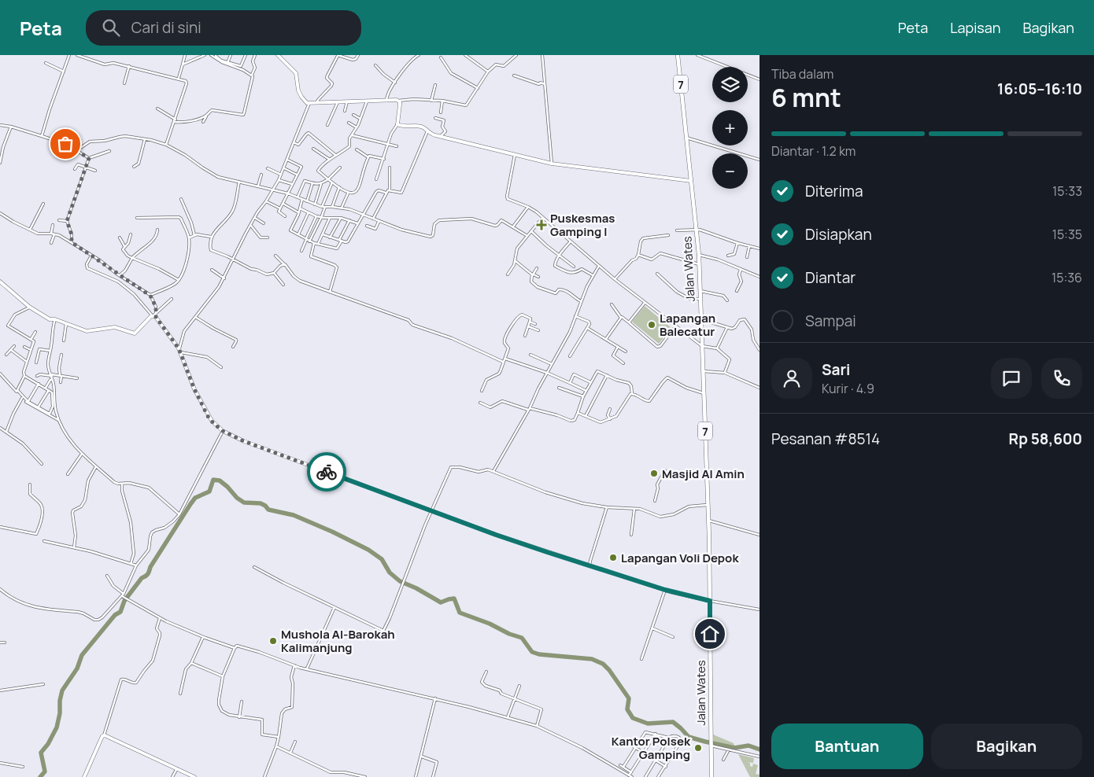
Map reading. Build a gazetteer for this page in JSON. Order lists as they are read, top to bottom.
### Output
{
  "streets": {
    "highway": ["7", "Jalan Wates"]
  },
  "places": {
    "health": ["Puskesmas Gamping I"],
    "other": [
      "Lapangan Balecatur",
      "Masjid Al Amin",
      "Lapangan Voli Depok",
      "Mushola Al-Barokah Kalimanjung",
      "Kantor Polsek Gamping"
    ]
  },
  "page": {
    "header": "Peta",
    "search": "Cari di sini",
    "nav": ["Peta", "Lapisan", "Bagikan"],
    "heading": ["6 mnt", "Tiba dalam", "16:05–16:10"],
    "panel": [
      "Sari",
      "Kurir · 4.9",
      "Pesanan #8514",
      "Rp 58,600"
    ],
    "map_buttons": ["+", "−"],
    "bar": "Diantar · 1.2 km",
    "list": [
      ["Diterima", "15:33"],
      ["Disiapkan", "15:35"],
      ["Diantar", "15:36"],
      "Sampai"
    ],
    "buttons": ["Bantuan", "Bagikan"]
  }
}
